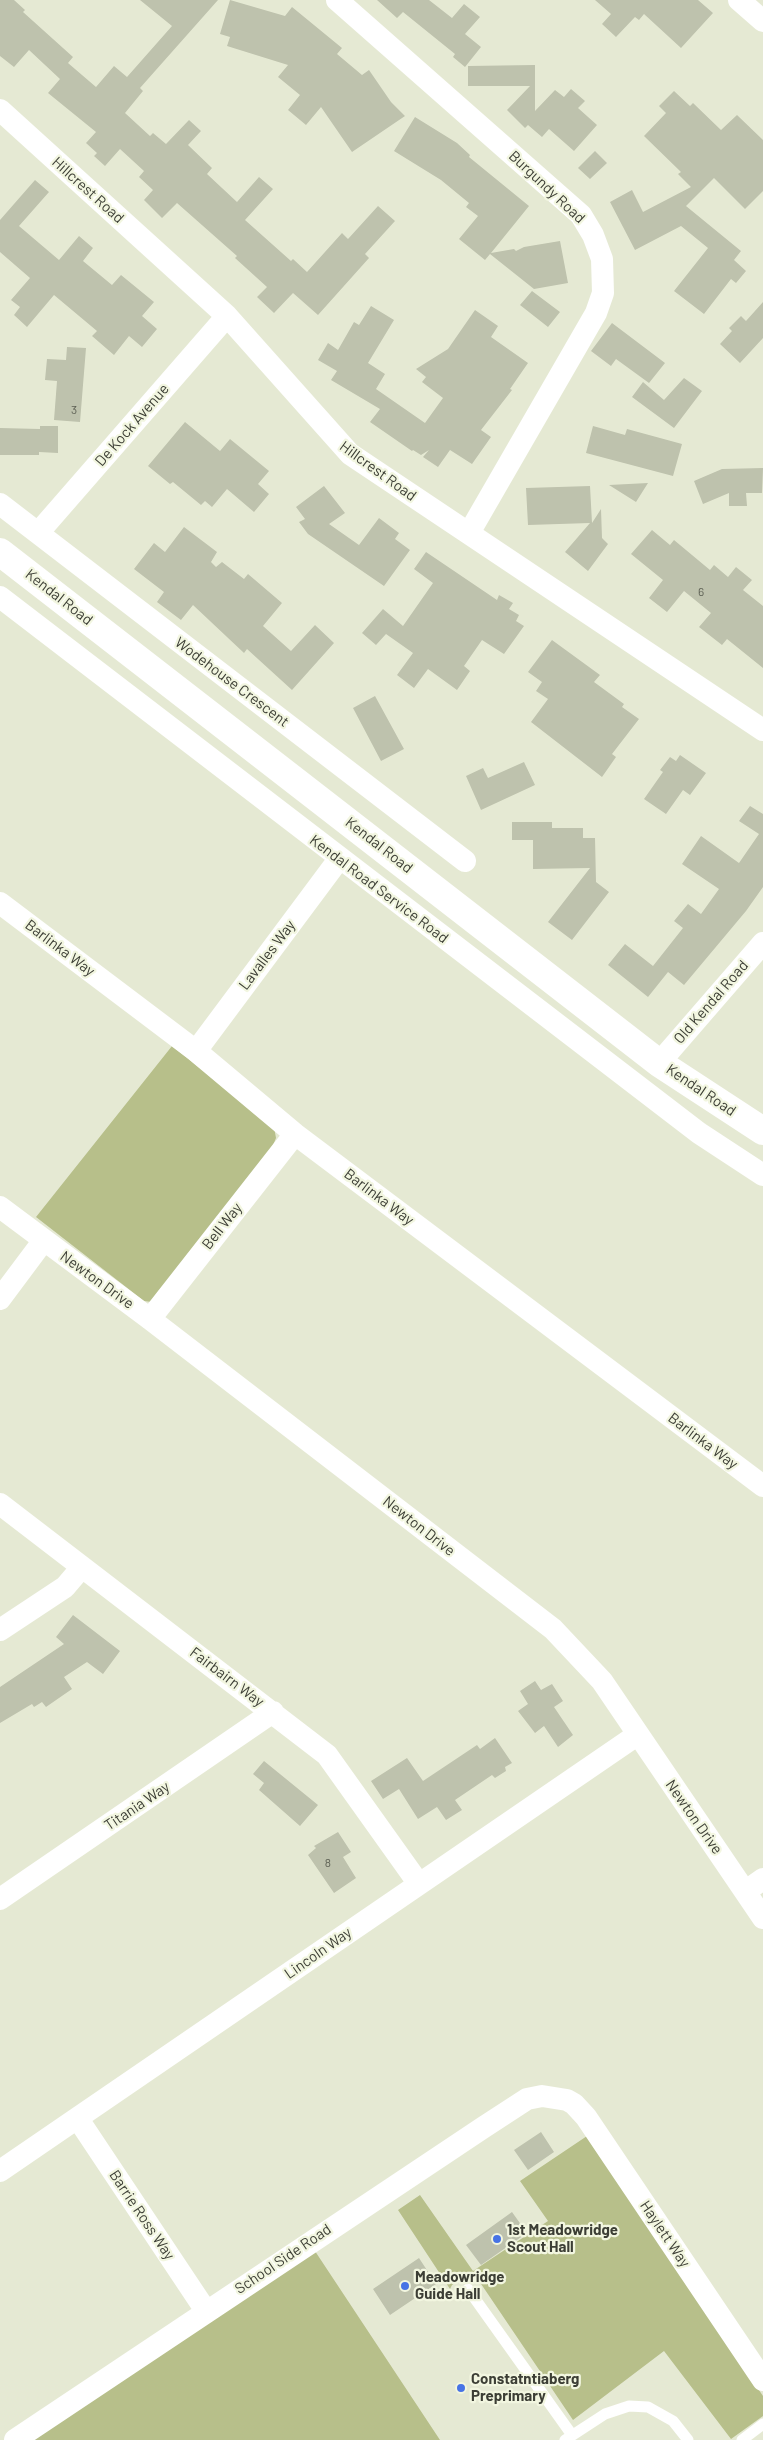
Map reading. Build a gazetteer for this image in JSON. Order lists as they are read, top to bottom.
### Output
{
  "streets": {
    "main road": ["Kendal Road"],
    "street": [
      "Burgundy Road",
      "Hillcrest Road",
      "De Kock Avenue",
      "Wodehouse Crescent",
      "Kendal Road Service Road",
      "Barlinka Way",
      "Lavalles Way",
      "Old Kendal Road",
      "Bell Way",
      "Newton Drive",
      "Fairbairn Way",
      "Titania Way",
      "Lincoln Way",
      "Barrie Ross Way",
      "Haylett Way",
      "School Side Road"
    ]
  },
  "crossings": [
    ["Burgundy Road", "Hillcrest Road"],
    ["Hillcrest Road", "De Kock Avenue"],
    ["De Kock Avenue", "Wodehouse Crescent"],
    ["Kendal Road", "Old Kendal Road"],
    ["Kendal Road Service Road", "Lavalles Way"],
    ["Barlinka Way", "Lavalles Way"],
    ["Barlinka Way", "Bell Way"],
    ["Bell Way", "Newton Drive"],
    ["Newton Drive", "Lincoln Way"],
    ["Fairbairn Way", "Titania Way"],
    ["Fairbairn Way", "Lincoln Way"],
    ["Lincoln Way", "Barrie Ross Way"],
    ["Barrie Ross Way", "School Side Road"],
    ["Haylett Way", "School Side Road"]
  ],
  "places": ["1st Meadowridge Scout Hall", "Meadowridge Guide Hall", "Constatntiaberg Preprimary"],
  "house_numbers": ["3", "6", "8"]
}
